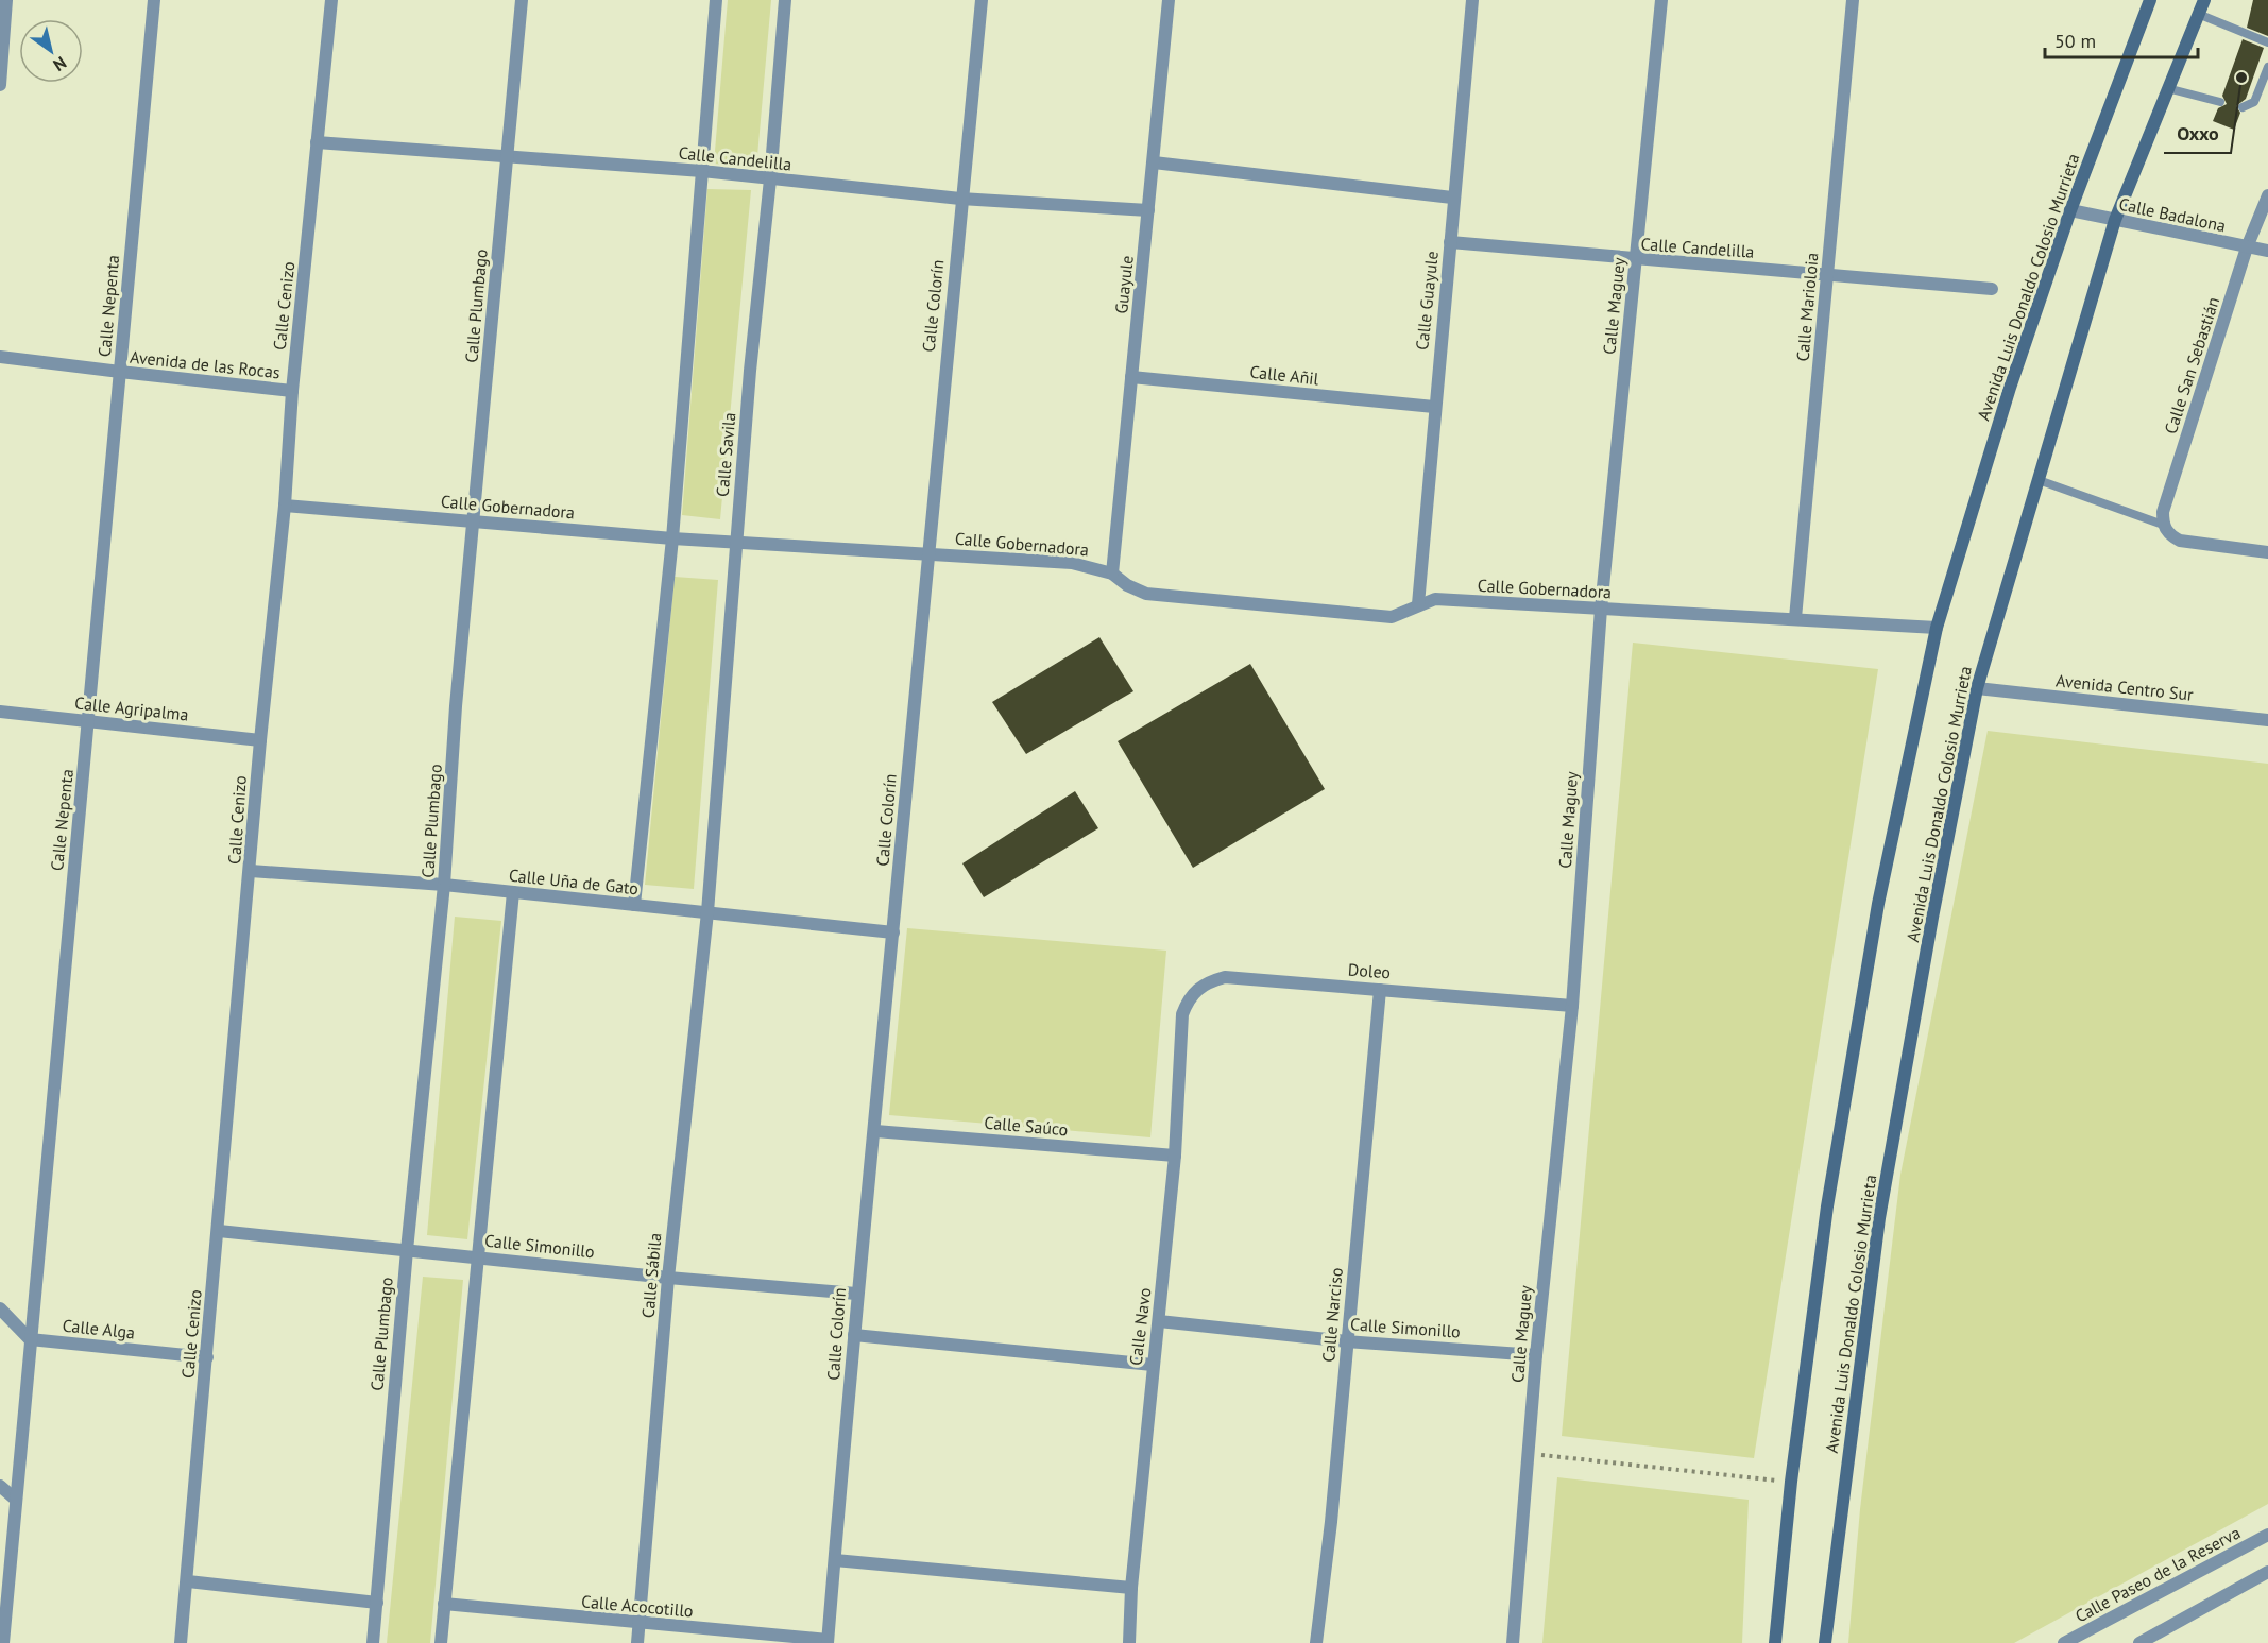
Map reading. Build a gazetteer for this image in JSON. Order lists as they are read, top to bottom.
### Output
{
  "streets": {
    "main road": ["Avenida Luis Donaldo Colosio Murrieta"],
    "street": [
      "Calle Candelilla",
      "Calle Badalona",
      "Guayule",
      "Calle Guayule",
      "Calle Nepenta",
      "Calle Cenizo",
      "Calle Plumbago",
      "Calle Colorín",
      "Calle Maguey",
      "Calle Marioloia",
      "Avenida de las Rocas",
      "Calle San Sebastián",
      "Calle Añil",
      "Calle Savila",
      "Calle Gobernadora",
      "Avenida Centro Sur",
      "Calle Agripalma",
      "Calle Uña de Gato",
      "Doleo",
      "Calle Saúco",
      "Calle Simonillo",
      "Calle Sábila",
      "Calle Narciso",
      "Calle Navo",
      "Calle Alga",
      "Calle Paseo de la Reserva",
      "Calle Acocotillo"
    ]
  },
  "crossings": [
    ["Calle Candelilla", "Guayule"],
    ["Calle Candelilla", "Calle Guayule"],
    ["Calle Candelilla", "Calle Cenizo"],
    ["Calle Candelilla", "Calle Plumbago"],
    ["Calle Candelilla", "Calle Colorín"],
    ["Calle Candelilla", "Calle Maguey"],
    ["Calle Candelilla", "Calle Marioloia"],
    ["Calle Candelilla", "Calle Savila"],
    ["Calle Badalona", "Avenida Luis Donaldo Colosio Murrieta"],
    ["Calle Badalona", "Calle San Sebastián"],
    ["Guayule", "Calle Añil"],
    ["Guayule", "Calle Gobernadora"],
    ["Avenida Luis Donaldo Colosio Murrieta", "Calle Gobernadora"],
    ["Avenida Luis Donaldo Colosio Murrieta", "Avenida Centro Sur"],
    ["Calle Guayule", "Calle Añil"],
    ["Calle Guayule", "Calle Gobernadora"],
    ["Calle Nepenta", "Avenida de las Rocas"],
    ["Calle Nepenta", "Calle Agripalma"],
    ["Calle Nepenta", "Calle Alga"],
    ["Calle Cenizo", "Avenida de las Rocas"],
    ["Calle Cenizo", "Calle Gobernadora"],
    ["Calle Cenizo", "Calle Agripalma"],
    ["Calle Cenizo", "Calle Uña de Gato"],
    ["Calle Cenizo", "Calle Simonillo"],
    ["Calle Cenizo", "Calle Alga"],
    ["Calle Plumbago", "Calle Gobernadora"],
    ["Calle Plumbago", "Calle Uña de Gato"],
    ["Calle Plumbago", "Calle Simonillo"],
    ["Calle Colorín", "Calle Gobernadora"],
    ["Calle Colorín", "Calle Uña de Gato"],
    ["Calle Colorín", "Calle Saúco"],
    ["Calle Colorín", "Calle Simonillo"],
    ["Calle Colorín", "Calle Acocotillo"],
    ["Calle Maguey", "Calle Gobernadora"],
    ["Calle Maguey", "Doleo"],
    ["Calle Maguey", "Calle Simonillo"],
    ["Calle Marioloia", "Calle Gobernadora"],
    ["Calle Savila", "Calle Gobernadora"],
    ["Calle Savila", "Calle Uña de Gato"],
    ["Calle Savila", "Calle Sábila"],
    ["Calle Uña de Gato", "Calle Sábila"],
    ["Doleo", "Calle Narciso"],
    ["Doleo", "Calle Navo"],
    ["Calle Saúco", "Calle Navo"],
    ["Calle Simonillo", "Calle Sábila"],
    ["Calle Simonillo", "Calle Narciso"],
    ["Calle Simonillo", "Calle Navo"],
    ["Calle Sábila", "Calle Acocotillo"]
  ],
  "places": ["Oxxo"],
  "scale_bar": "50 m",
  "north": "bottom right"
}
